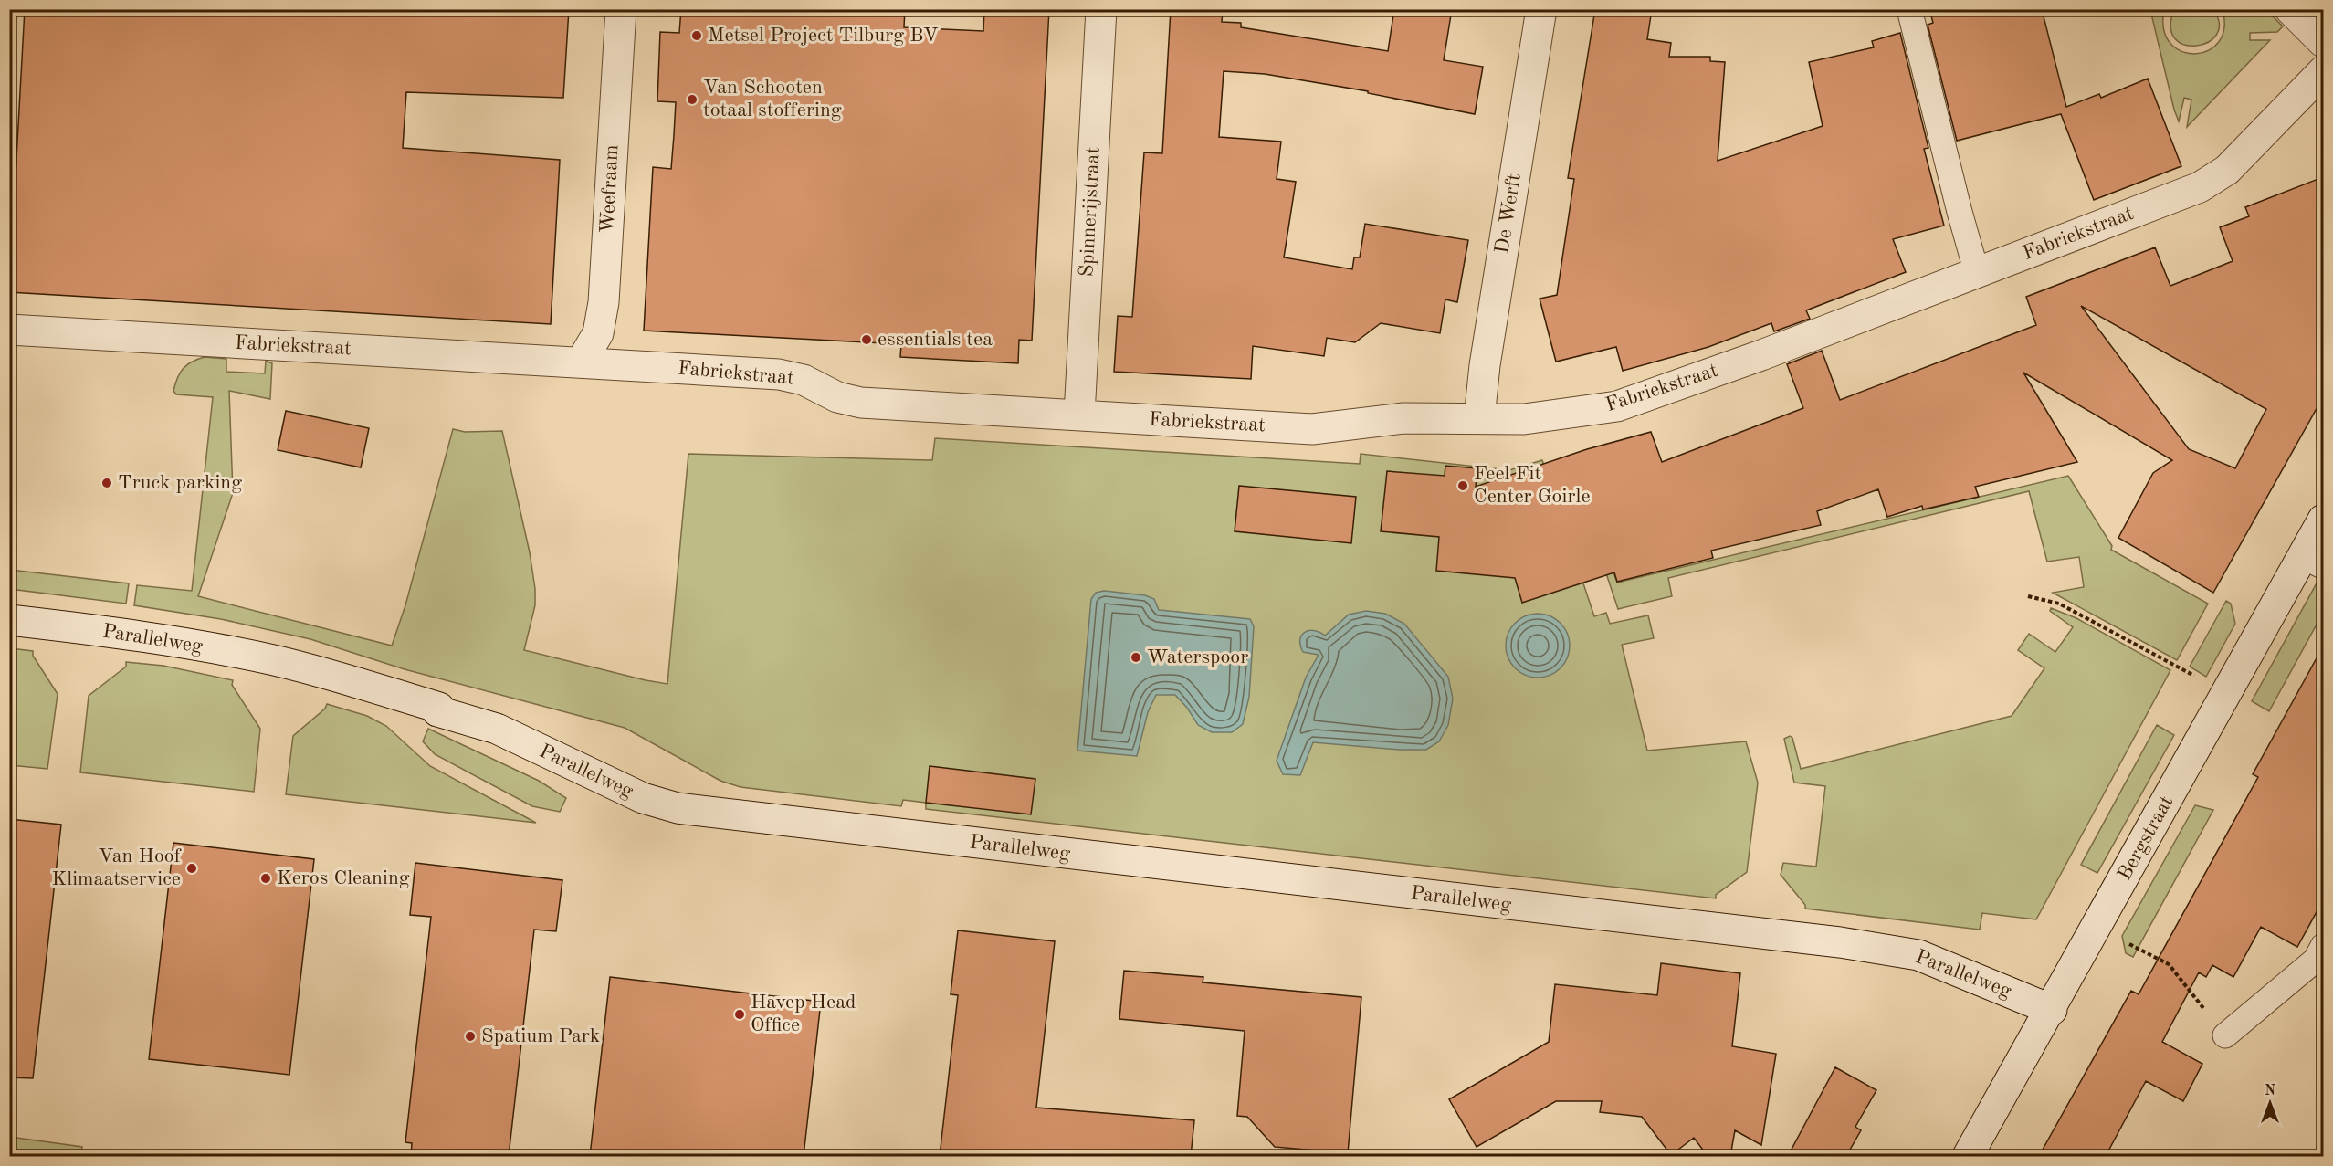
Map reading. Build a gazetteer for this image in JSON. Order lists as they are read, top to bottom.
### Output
{
  "streets": {
    "street": [
      "Weefraam",
      "Spinnerijstraat",
      "De Werft",
      "Fabriekstraat",
      "Parallelweg",
      "Bergstraat"
    ]
  },
  "crossings": [
    ["Weefraam", "Fabriekstraat"],
    ["Spinnerijstraat", "Fabriekstraat"],
    ["De Werft", "Fabriekstraat"],
    ["Parallelweg", "Bergstraat"]
  ],
  "places": [
    "Metsel Project Tilburg BV",
    "Van Schooten totaal stoffering",
    "essentials tea",
    "Truck parking",
    "Feel Fit Center Goirle",
    "Waterspoor",
    "Van Hoof Klimaatservice",
    "Keros Cleaning",
    "Havep Head Office",
    "Spatium Park"
  ],
  "north": "top"
}
